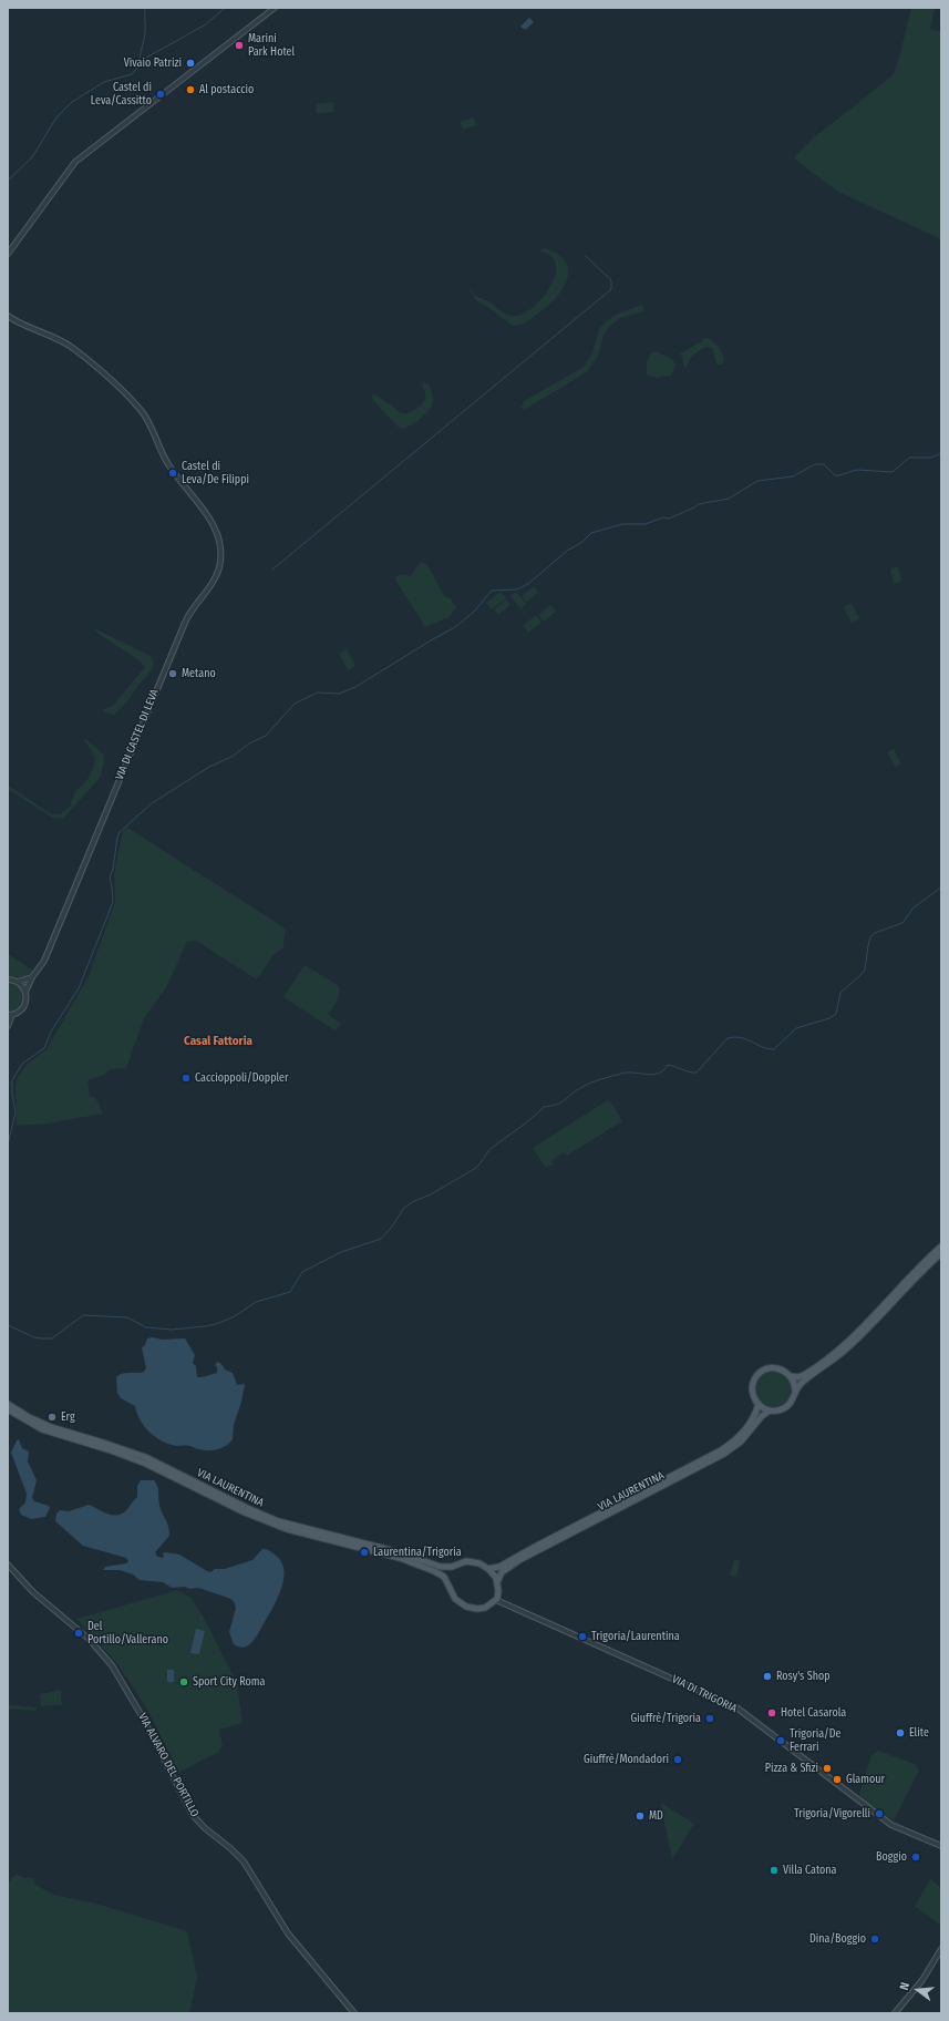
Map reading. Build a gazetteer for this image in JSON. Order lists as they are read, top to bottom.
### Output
{
  "streets": {
    "main road": ["VIA LAURENTINA"],
    "street": ["VIA DI CASTEL DI LEVA", "VIA DI TRIGORIA", "VIA ALVARO DEL PORTILLO"]
  },
  "crossings": [
    ["VIA LAURENTINA", "VIA DI TRIGORIA"]
  ],
  "districts": ["Casal Fattoria"],
  "places": [
    "Marini Park Hotel",
    "Vivaio Patrizi",
    "Al postaccio",
    "Castel di Leva/Cassitto",
    "Castel di Leva/De Filippi",
    "Metano",
    "Caccioppoli/Doppler",
    "Erg",
    "Laurentina/Trigoria",
    "Del Portillo/Vallerano",
    "Trigoria/Laurentina",
    "Rosy's Shop",
    "Sport City Roma",
    "Hotel Casarola",
    "Giuffrè/Trigoria",
    "Elite",
    "Trigoria/De Ferrari",
    "Giuffrè/Mondadori",
    "Pizza & Sfizi",
    "Glamour",
    "Trigoria/Vigorelli",
    "MD",
    "Boggio",
    "Villa Catona",
    "Dina/Boggio"
  ],
  "north": "left"
}
